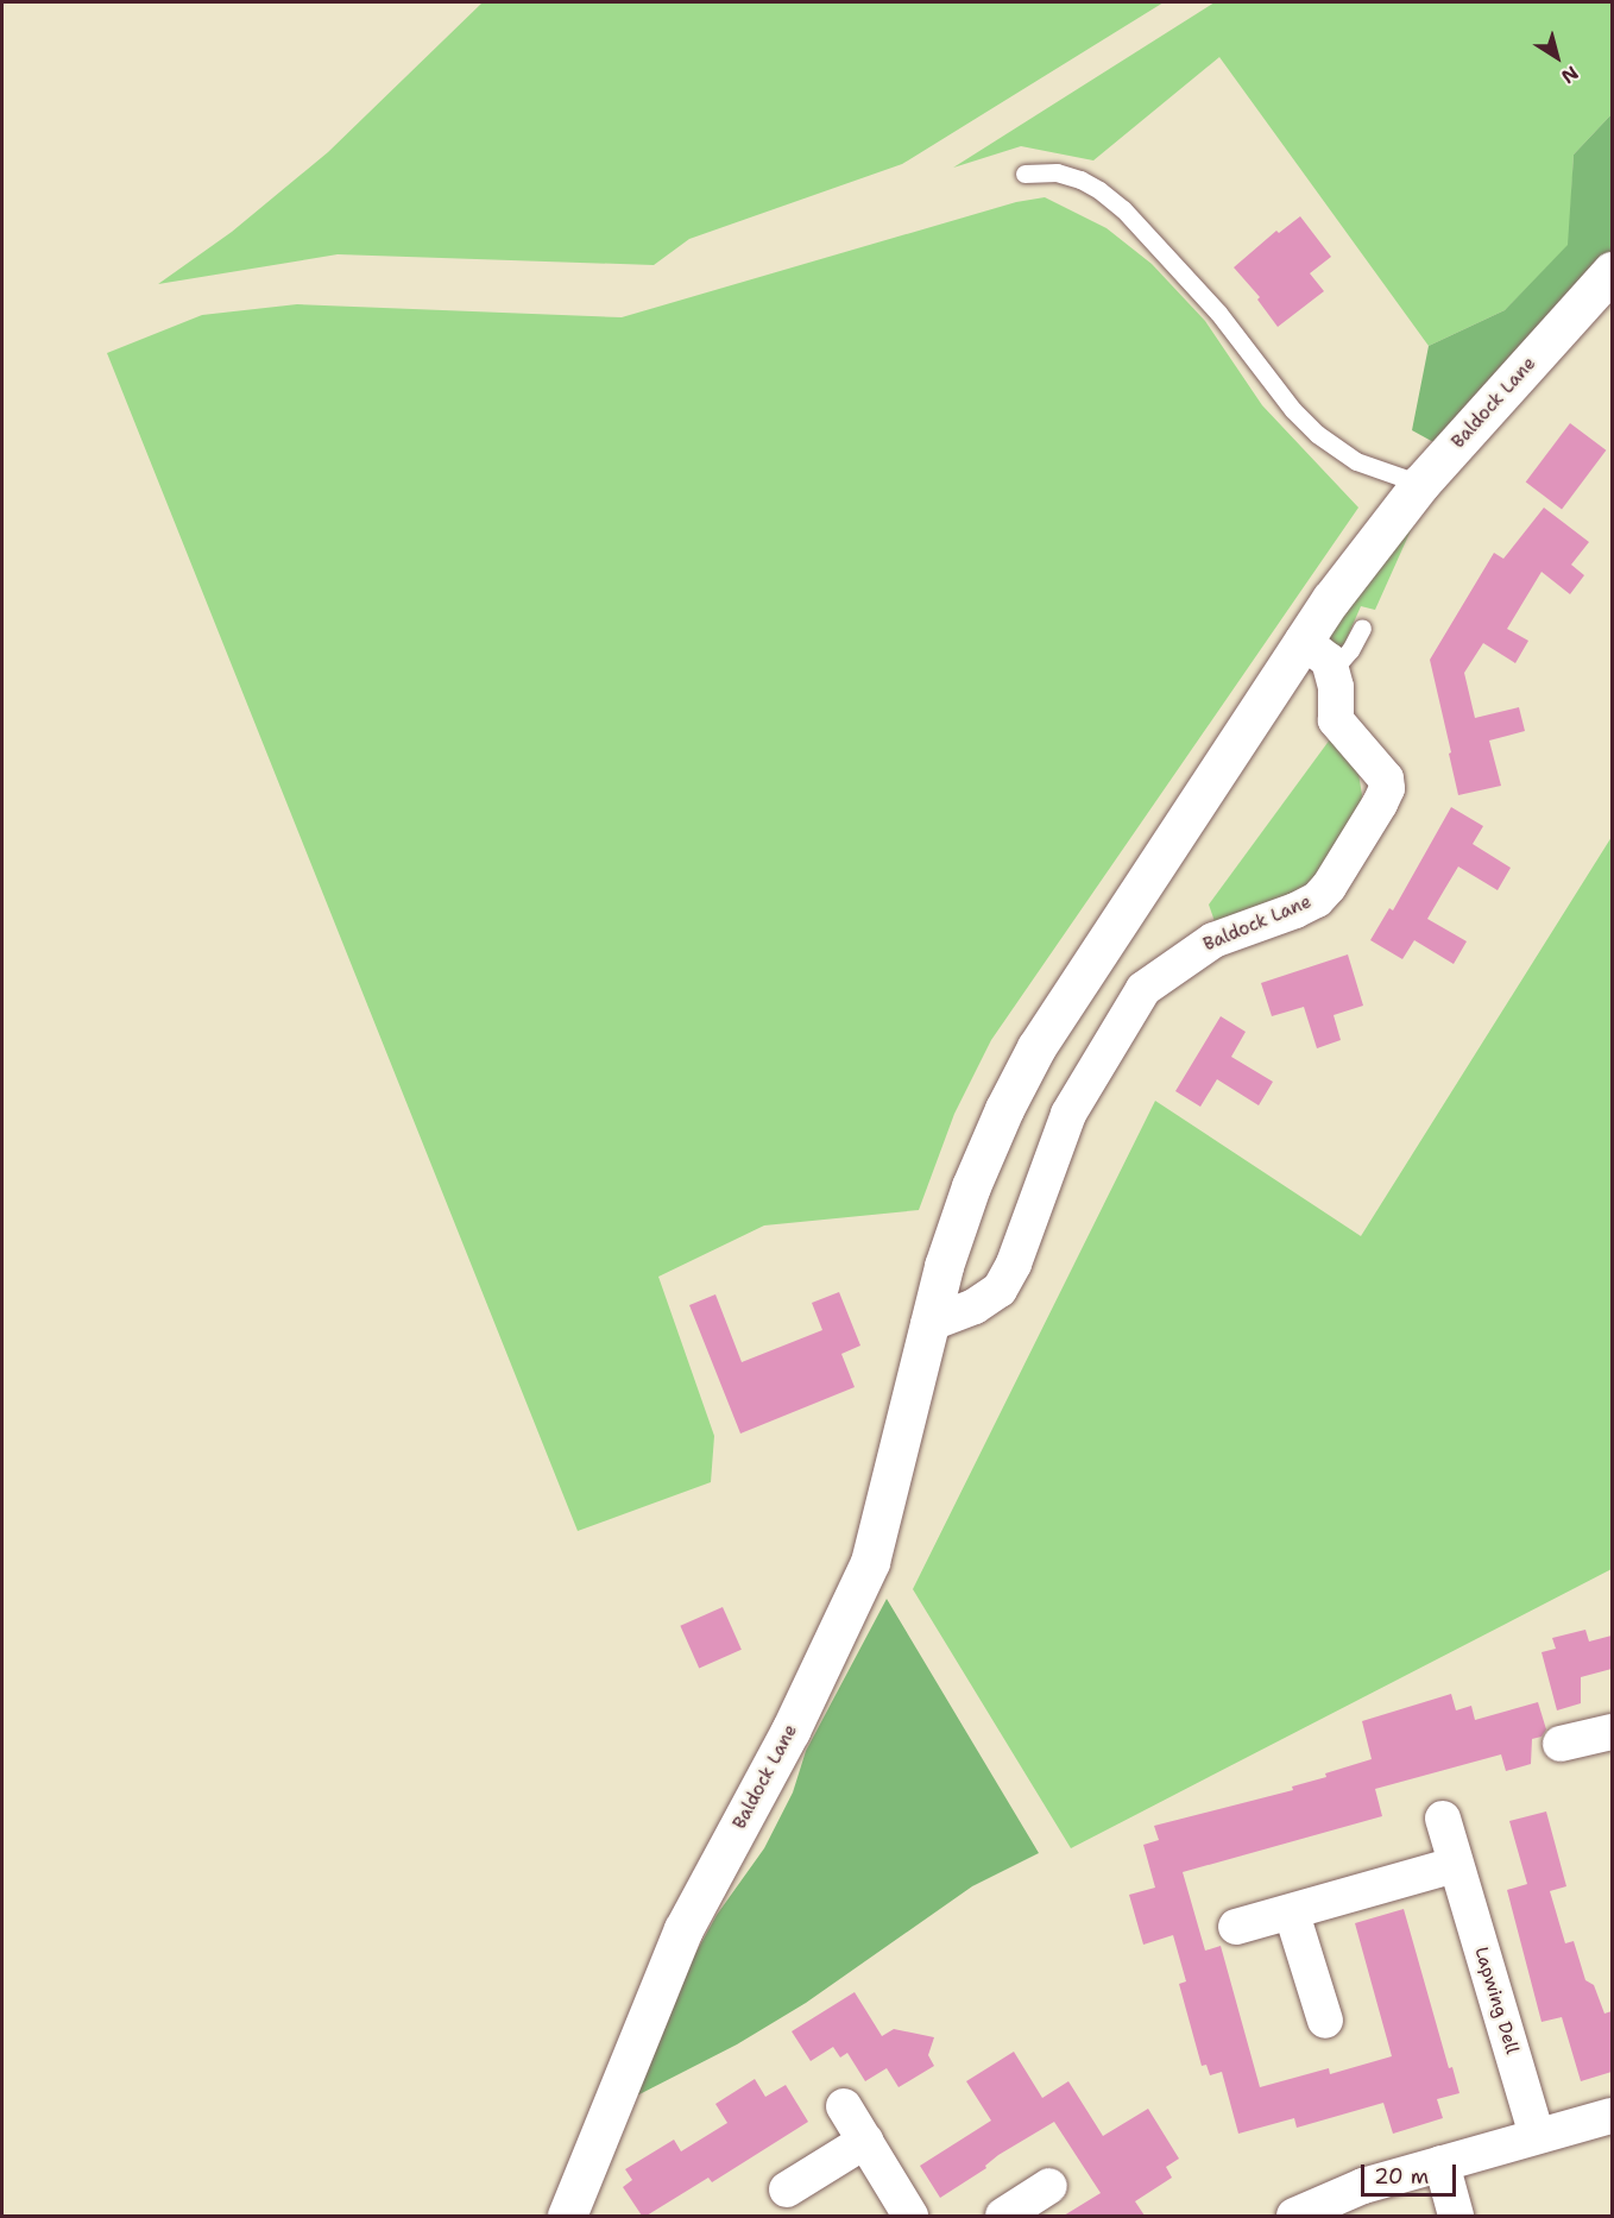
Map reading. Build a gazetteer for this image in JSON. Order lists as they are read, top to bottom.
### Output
{
  "streets": {
    "street": ["Baldock Lane", "Lapwing Dell"]
  },
  "scale_bar": "20 m",
  "north": "bottom right"
}
